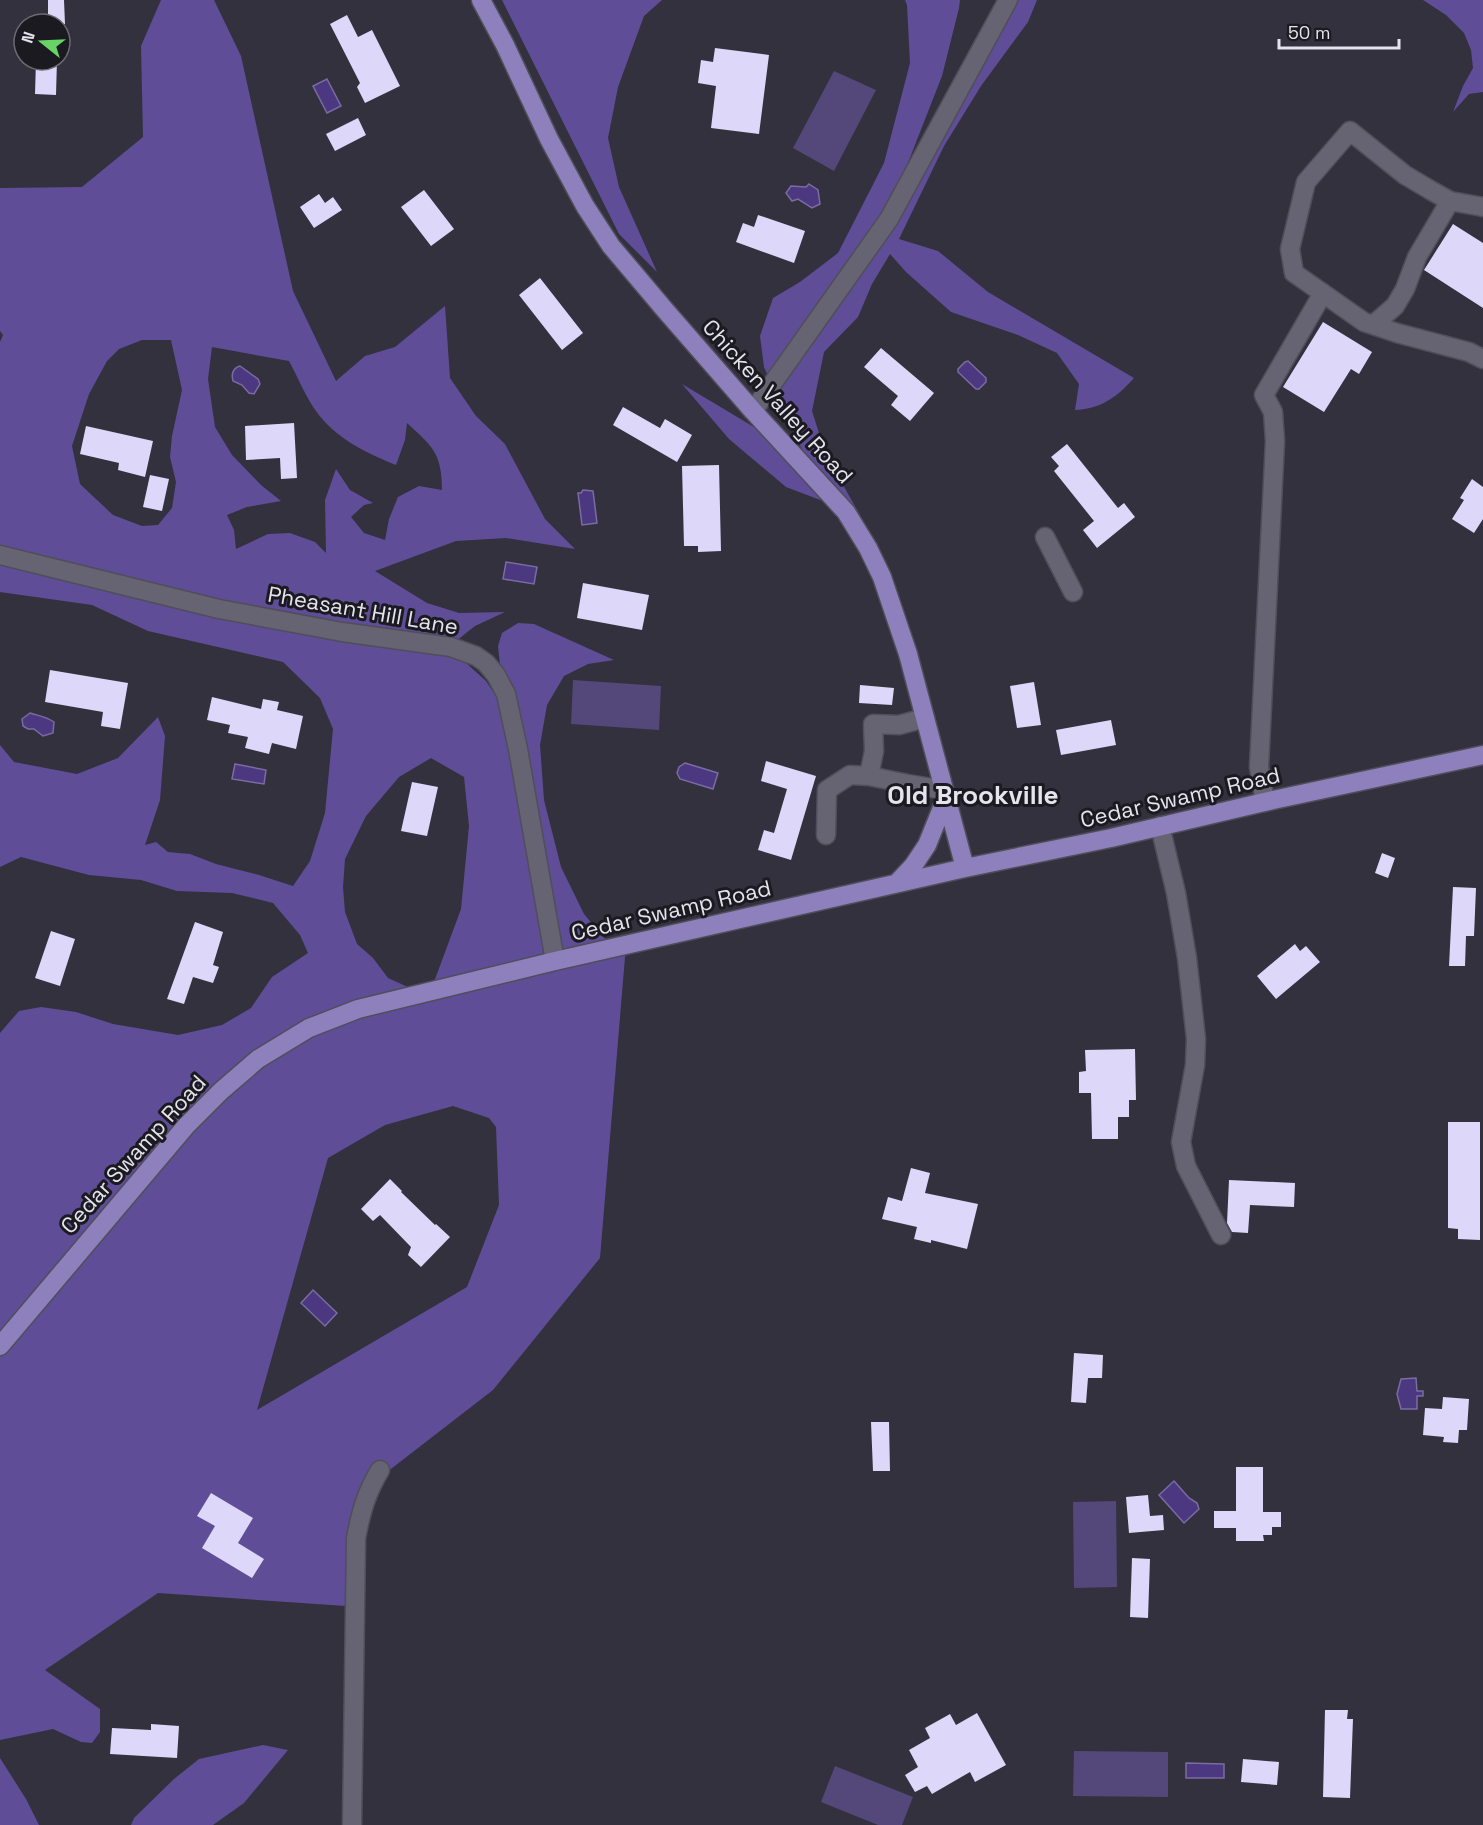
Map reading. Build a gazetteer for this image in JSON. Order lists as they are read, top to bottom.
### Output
{
  "streets": {
    "main road": ["Chicken Valley Road", "Cedar Swamp Road"],
    "street": ["Pheasant Hill Lane"]
  },
  "crossings": [
    ["Chicken Valley Road", "Cedar Swamp Road"],
    ["Pheasant Hill Lane", "Cedar Swamp Road"]
  ],
  "districts": ["Old Brookville"],
  "scale_bar": "50 m",
  "north": "left"
}
